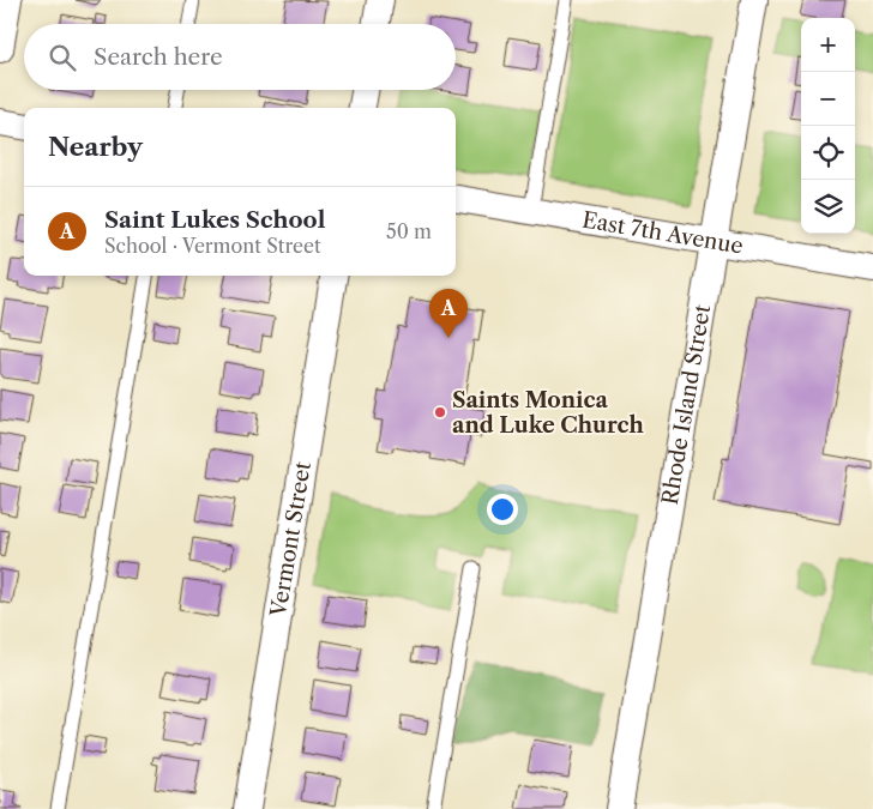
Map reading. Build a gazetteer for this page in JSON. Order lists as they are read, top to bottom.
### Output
{
  "streets": {
    "street": ["East 7th Avenue", "Rhode Island Street", "Vermont Street"]
  },
  "crossings": [
    ["East 7th Avenue", "Rhode Island Street"]
  ],
  "places": ["Saints Monica and Luke Church"],
  "page": {
    "map_buttons": ["+", "−"],
    "search": "Search here",
    "heading": "Nearby",
    "list": [
      {
        "mark": "A",
        "name": "Saint Lukes School",
        "note": "School · Vermont Street",
        "value": "50 m"
      }
    ],
    "pins": "A"
  }
}
